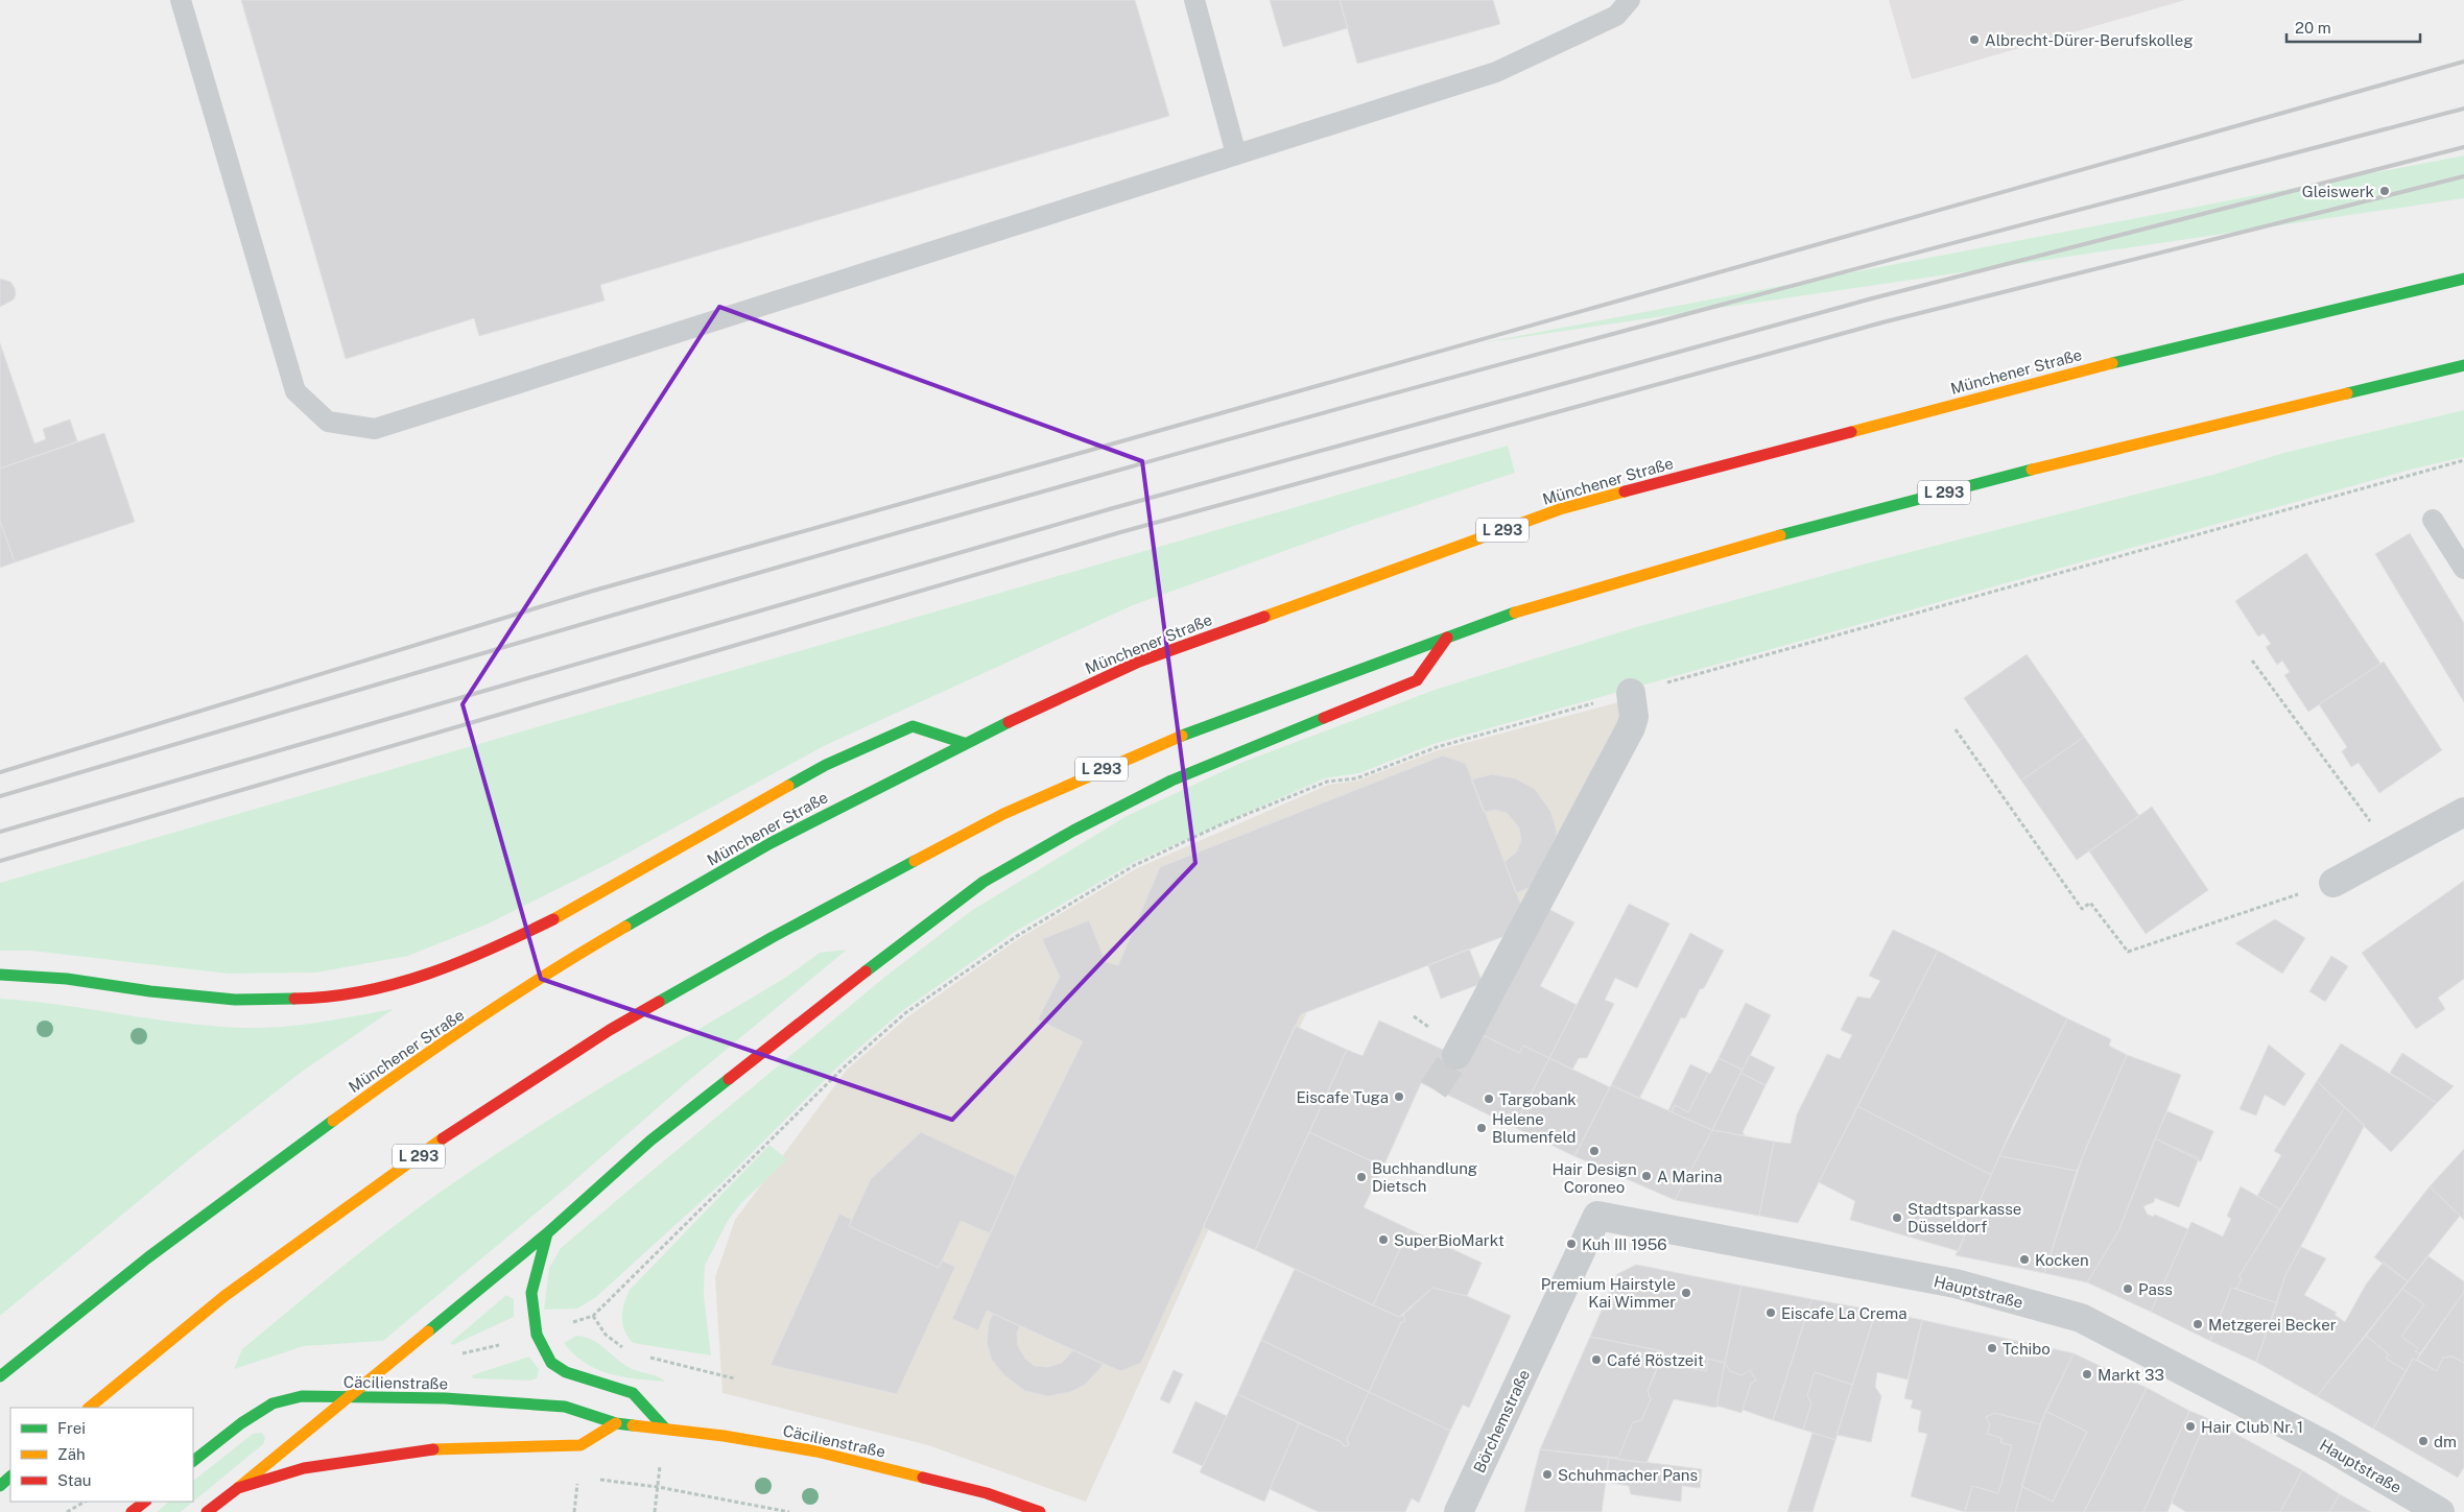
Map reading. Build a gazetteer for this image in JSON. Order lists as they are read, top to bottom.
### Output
{
  "streets": {
    "main road": ["Münchener Straße", "L 293", "Cäcilienstraße"],
    "street": ["Hauptstraße", "Börchemstraße"]
  },
  "crossings": [
    ["Hauptstraße", "Börchemstraße"]
  ],
  "places": [
    "Albrecht-Dürer-Berufskolleg",
    "Gleiswerk",
    "Eiscafe Tuga",
    "Targobank",
    "Helene Blumenfeld",
    "Hair Design Coroneo",
    "A Marina",
    "Buchhandlung Dietsch",
    "Stadtsparkasse Düsseldorf",
    "SuperBioMarkt",
    "Kuh III 1956",
    "Kocken",
    "Pass",
    "Premium Hairstyle Kai Wimmer",
    "Eiscafe La Crema",
    "Metzgerei Becker",
    "Tchibo",
    "Café Röstzeit",
    "Markt 33",
    "Hair Club Nr. 1",
    "dm",
    "Schuhmacher Pans"
  ],
  "legend": ["Frei", "Zäh", "Stau"],
  "scale_bar": "20 m"
}
